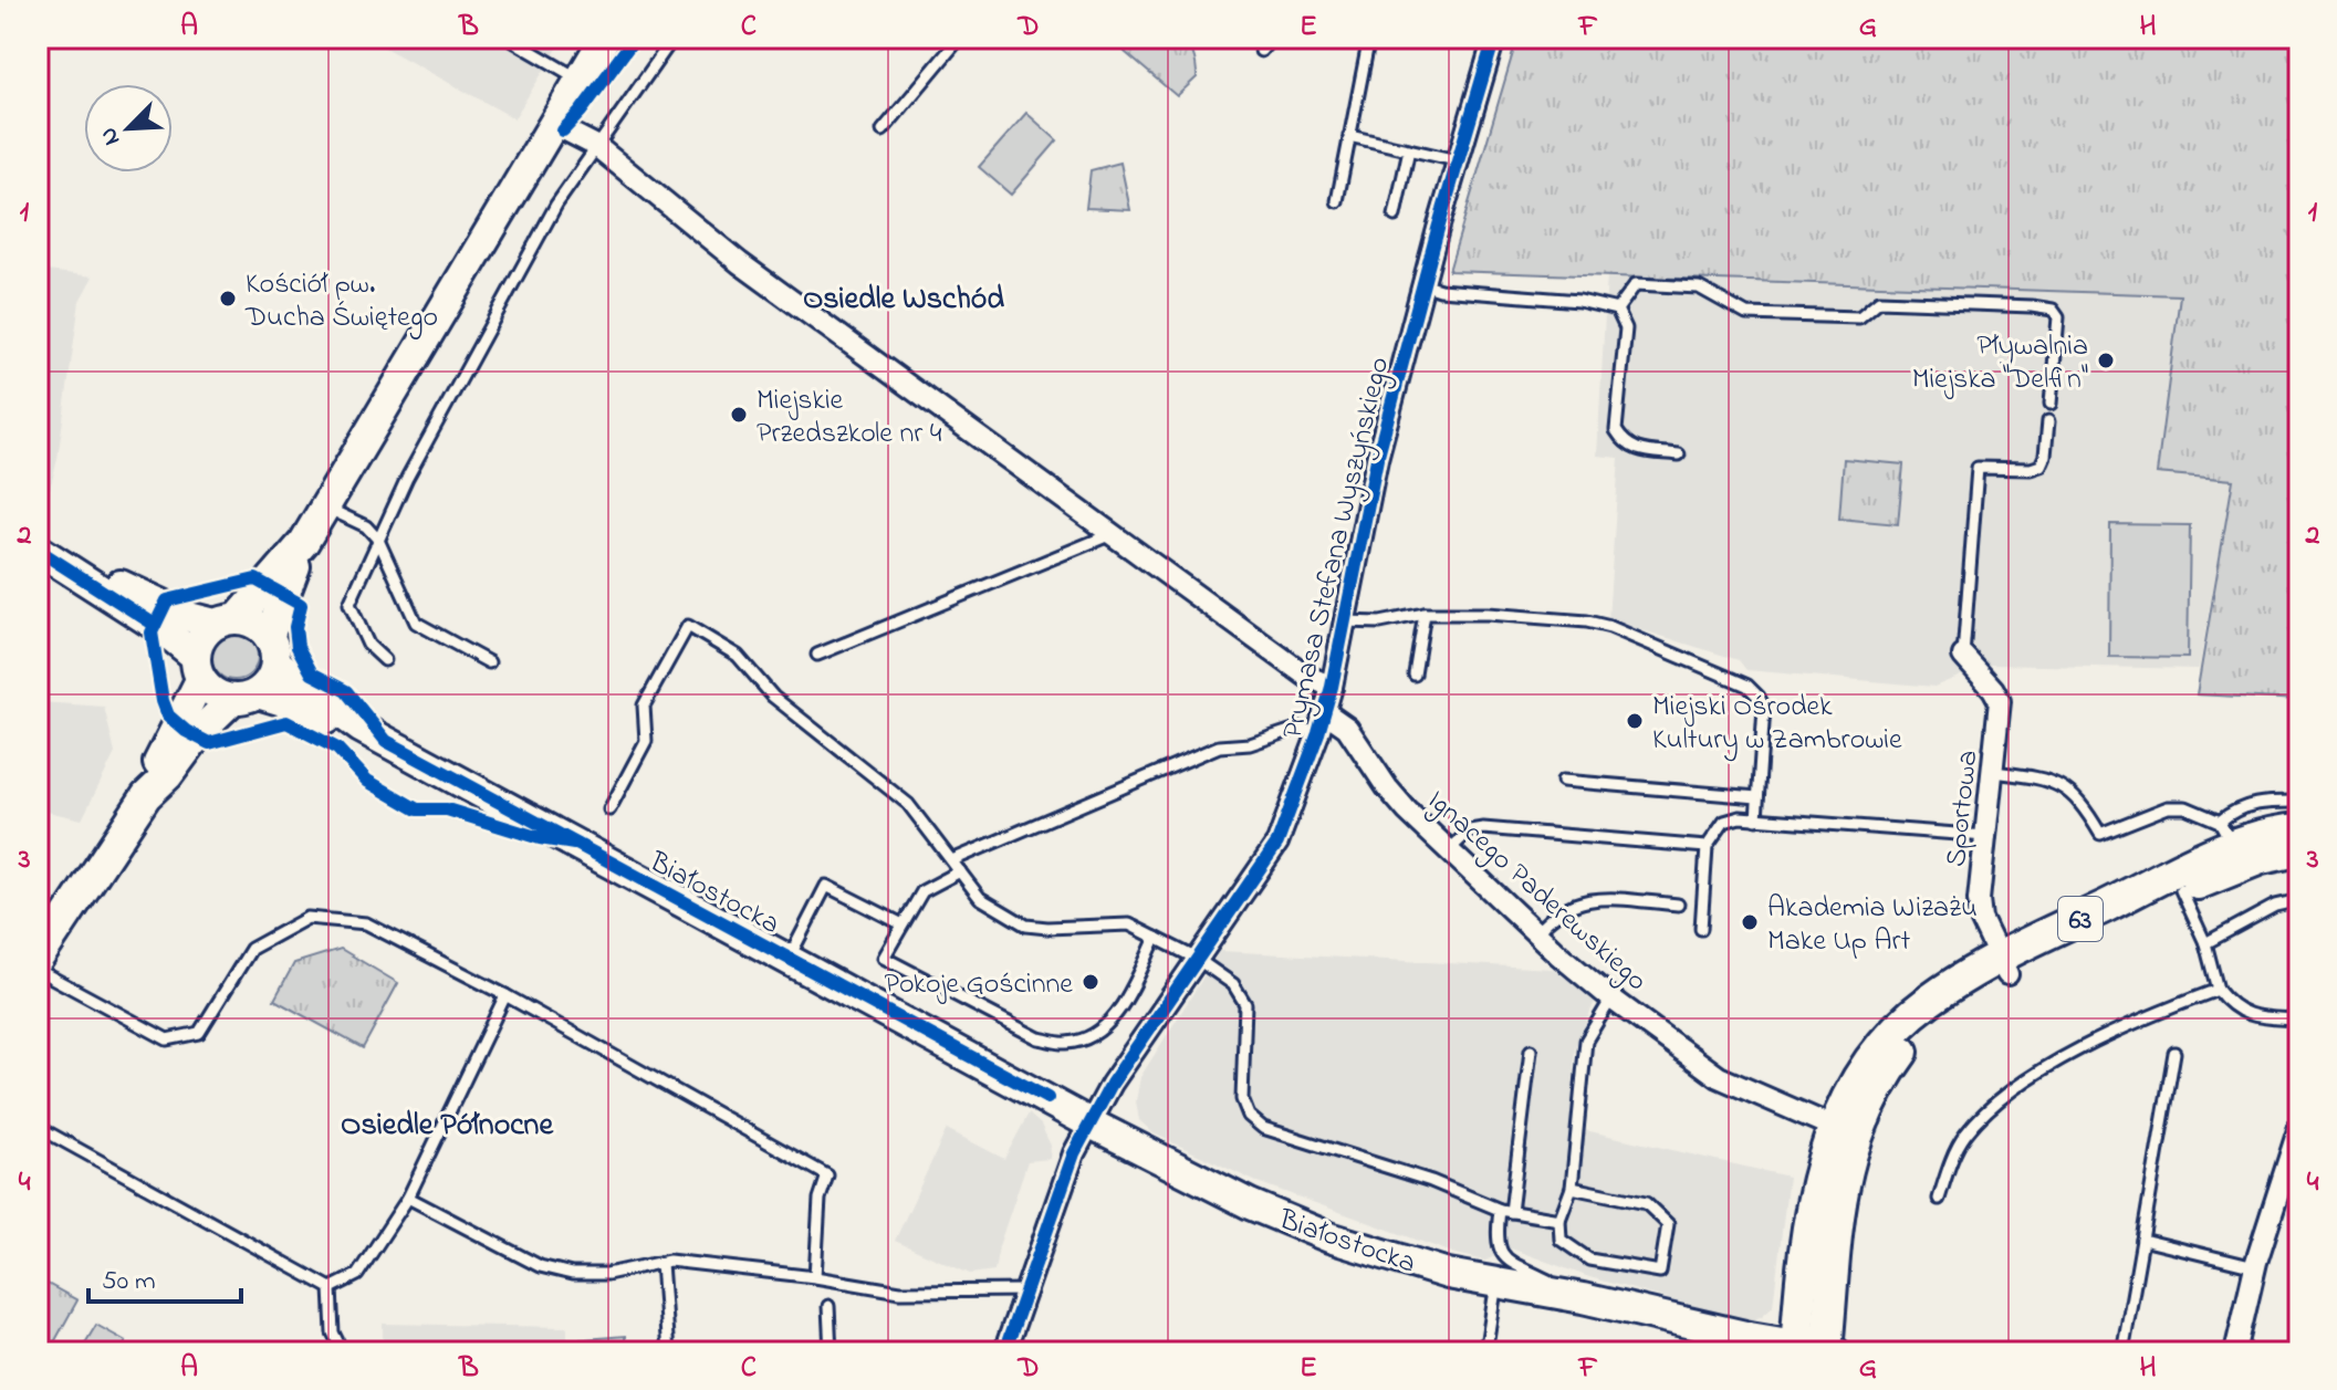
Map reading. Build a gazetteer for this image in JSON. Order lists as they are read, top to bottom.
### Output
{
  "streets": {
    "main road": ["Białostocka", "63"],
    "street": ["Prymasa Stefana Wyszyńskiego", "Sportowa", "Ignacego Paderewskiego"]
  },
  "crossings": [
    ["Prymasa Stefana Wyszyńskiego", "Ignacego Paderewskiego"],
    ["Prymasa Stefana Wyszyńskiego", "Białostocka"],
    ["Sportowa", "63"],
    ["Ignacego Paderewskiego", "63"],
    ["Białostocka", "63"]
  ],
  "districts": ["Osiedle Wschód", "Osiedle Północne"],
  "places": [
    "Kościół pw. Ducha Świętego",
    "Pływalnia Miejska \"Delfin\"",
    "Miejskie Przedszkole nr 4",
    "Miejski Ośrodek Kultury w Zambrowie",
    "Akademia Wizażu Make Up Art",
    "Pokoje Gościnne"
  ],
  "scale_bar": "50 m",
  "north": "bottom left",
  "grid": {
    "columns": [
      "A",
      "B",
      "C",
      "D",
      "E",
      "F",
      "G",
      "H"
    ],
    "rows": [
      "1",
      "2",
      "3",
      "4"
    ]
  }
}
